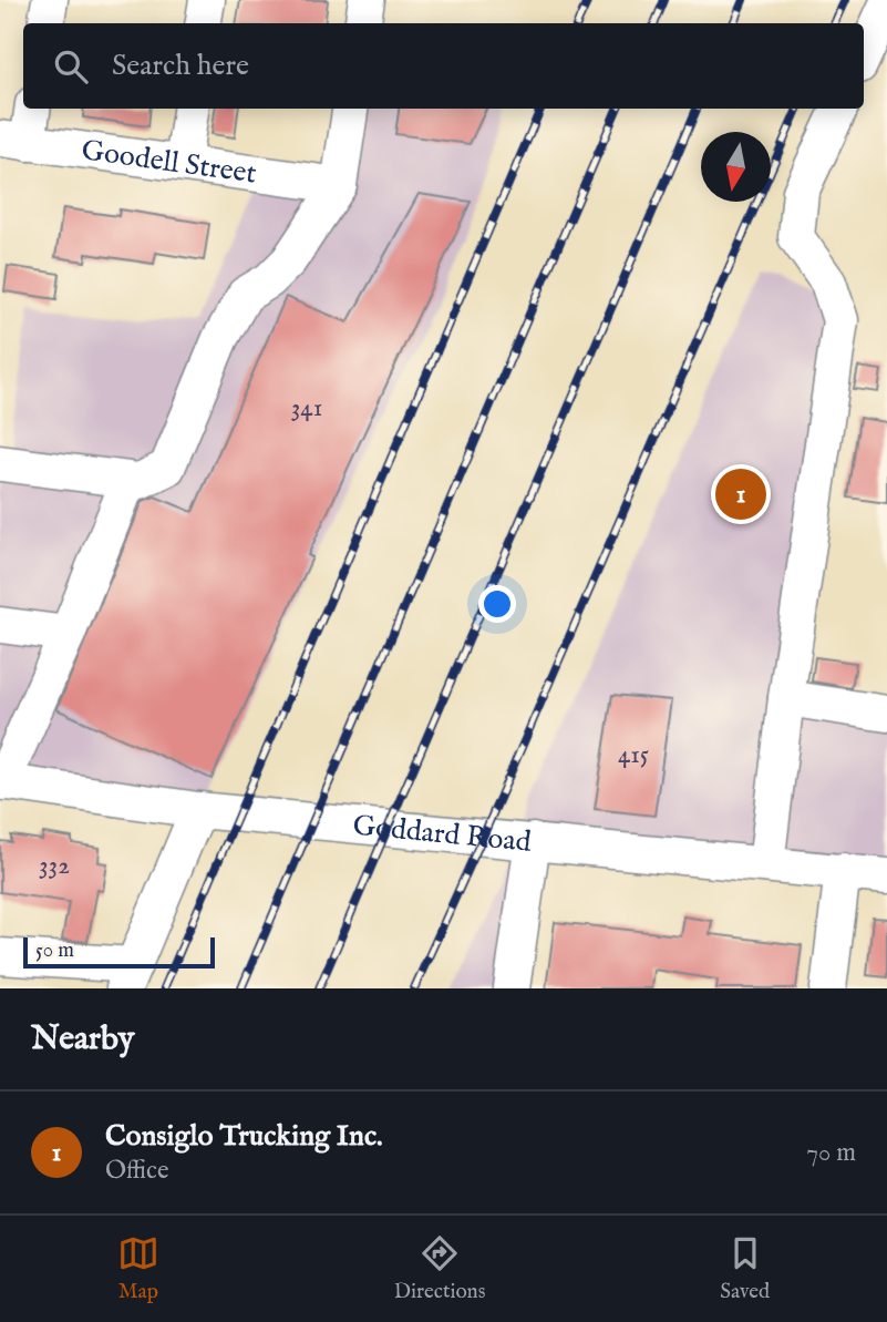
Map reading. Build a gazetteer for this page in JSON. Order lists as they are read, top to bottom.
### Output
{
  "streets": {
    "street": ["Goodell Street", "Goddard Road"]
  },
  "house_numbers": ["341", "415", "332"],
  "scale_bar": "50 m",
  "north": "bottom",
  "page": {
    "search": "Search here",
    "pins": "1",
    "scale": "50 m",
    "heading": "Nearby",
    "list": [
      {
        "mark": "1",
        "name": "Consiglo Trucking Inc.",
        "note": "Office",
        "value": "70 m"
      }
    ],
    "nav": ["Map", "Directions", "Saved"]
  }
}
